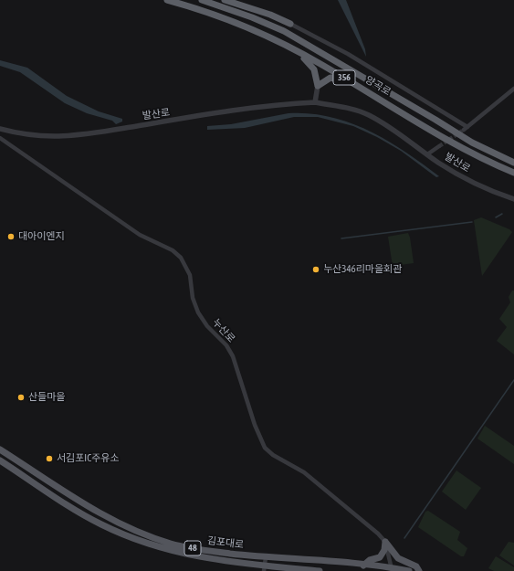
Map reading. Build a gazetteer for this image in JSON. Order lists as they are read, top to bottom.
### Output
{
  "streets": {
    "highway": ["356", "양곡로"],
    "main road": ["김포대로", "48"],
    "street": ["발산로", "누산로"]
  },
  "places": [
    "대아이엔지",
    "누산346리마을회관",
    "산들마을",
    "서김포IC주유소"
  ]
}
